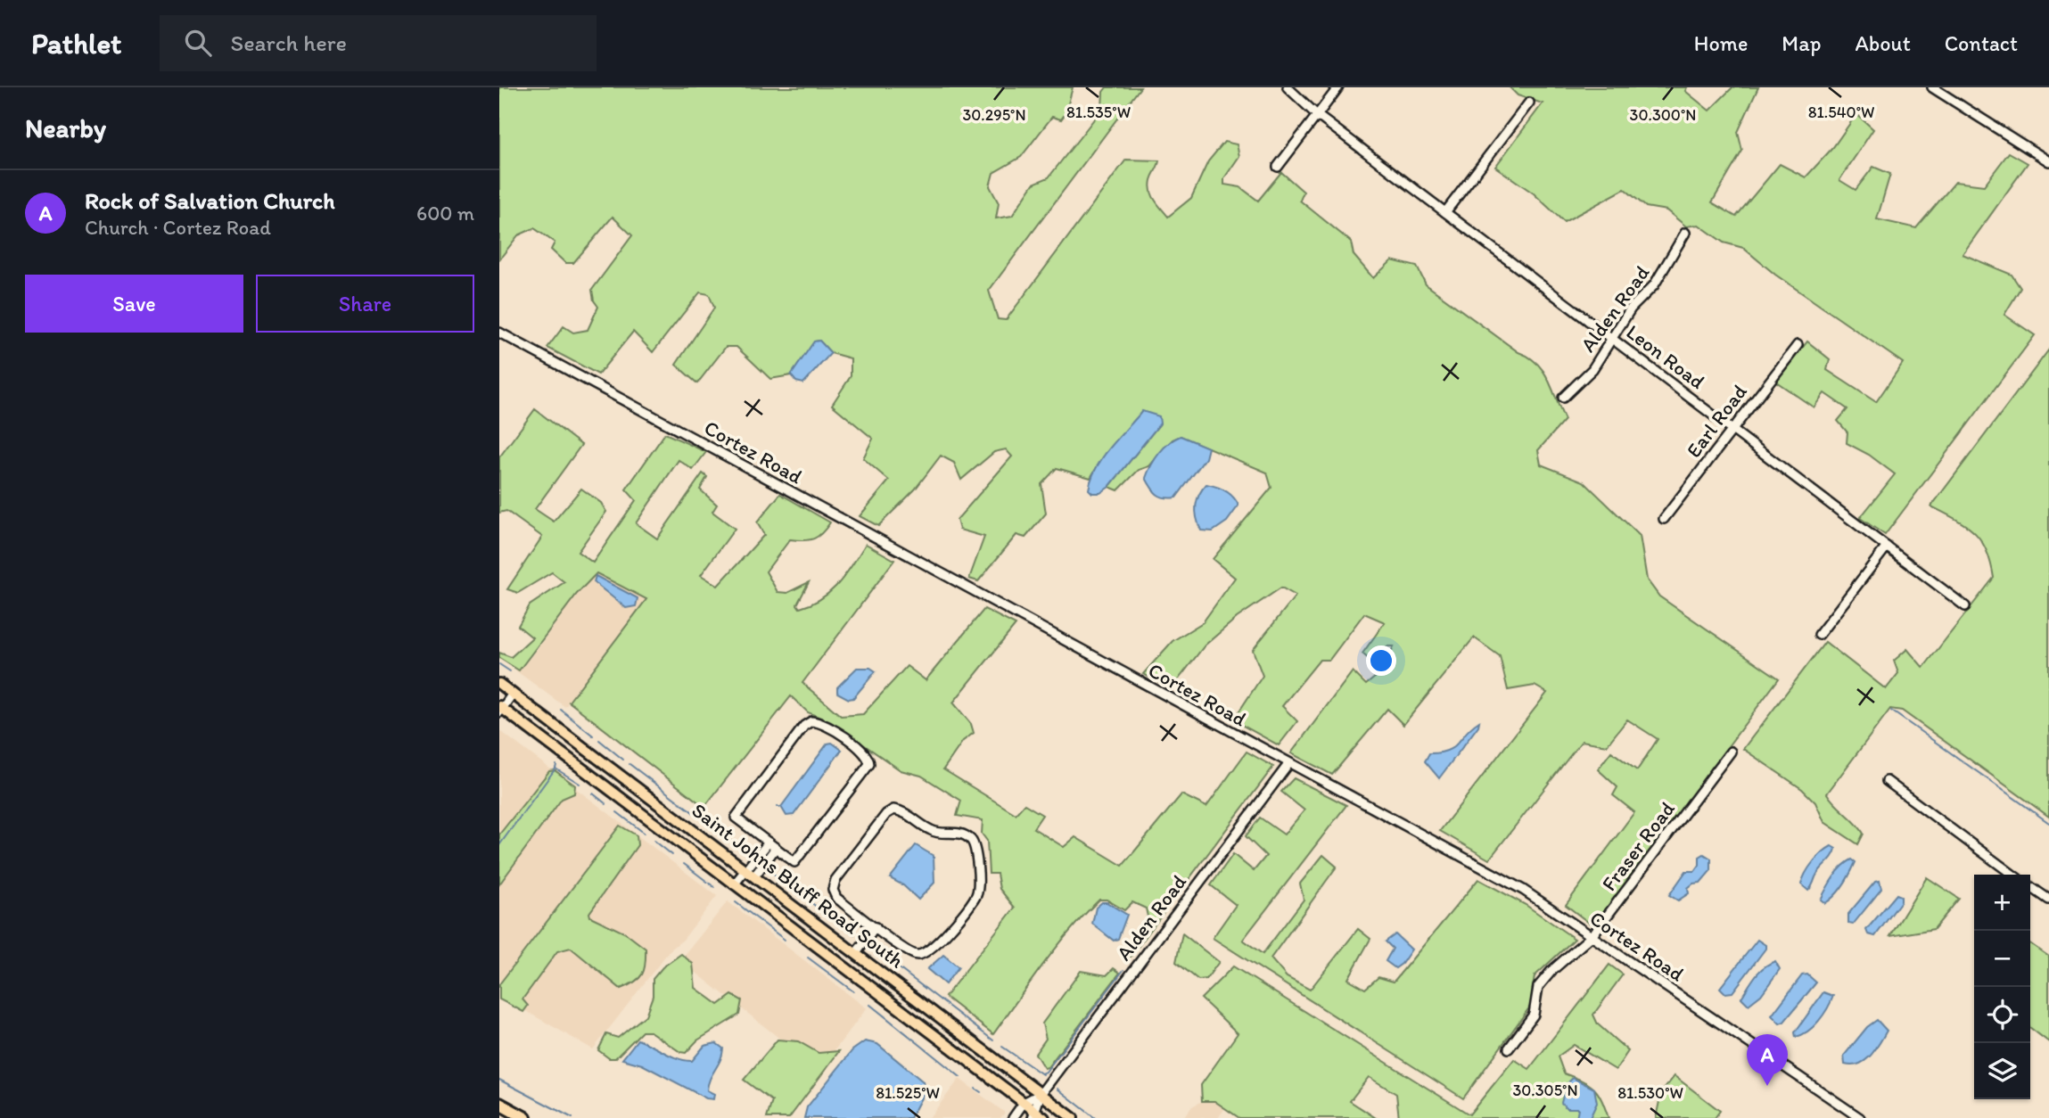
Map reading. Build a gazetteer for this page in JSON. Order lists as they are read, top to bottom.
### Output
{
  "streets": {
    "main road": ["Saint Johns Bluff Road South"],
    "street": [
      "Alden Road",
      "Leon Road",
      "Earl Road",
      "Cortez Road",
      "Fraser Road"
    ]
  },
  "crossings": [
    ["Alden Road", "Leon Road"],
    ["Alden Road", "Cortez Road"],
    ["Alden Road", "Saint Johns Bluff Road South"],
    ["Leon Road", "Earl Road"],
    ["Cortez Road", "Fraser Road"]
  ],
  "page": {
    "header": "Pathlet",
    "search": "Search here",
    "nav": [
      "Home",
      "Map",
      "About",
      "Contact"
    ],
    "heading": "Nearby",
    "list": [
      {
        "mark": "A",
        "name": "Rock of Salvation Church",
        "note": "Church · Cortez Road",
        "value": "600 m"
      }
    ],
    "buttons": ["Save", "Share"],
    "map_buttons": ["+", "−"],
    "pins": "A"
  },
  "coordinates": [
    "81.535°W",
    "81.540°W",
    "30.295°N",
    "30.300°N",
    "30.305°N",
    "81.525°W",
    "81.530°W"
  ]
}
